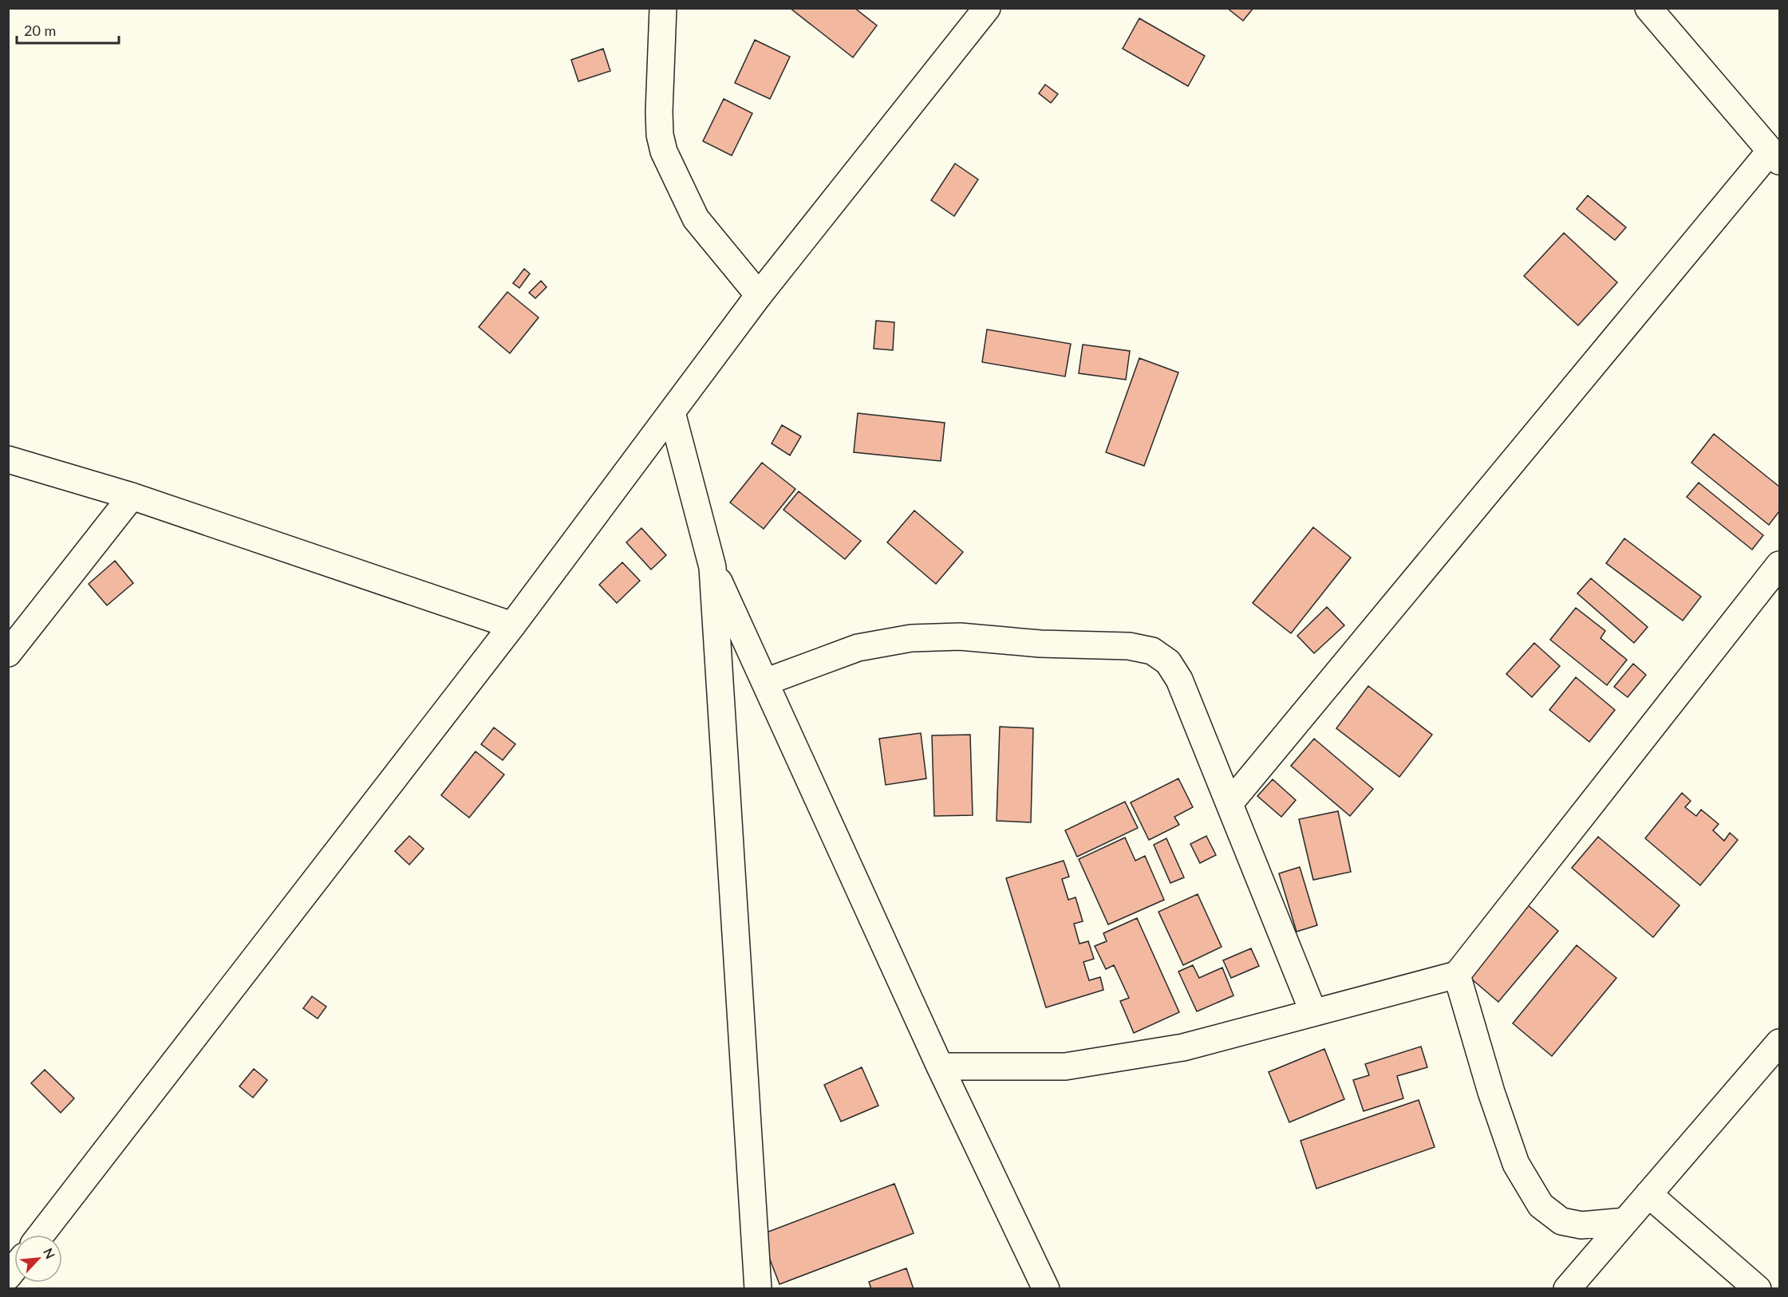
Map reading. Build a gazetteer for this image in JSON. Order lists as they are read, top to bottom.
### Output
{
  "scale_bar": "20 m",
  "north": "top right"
}
